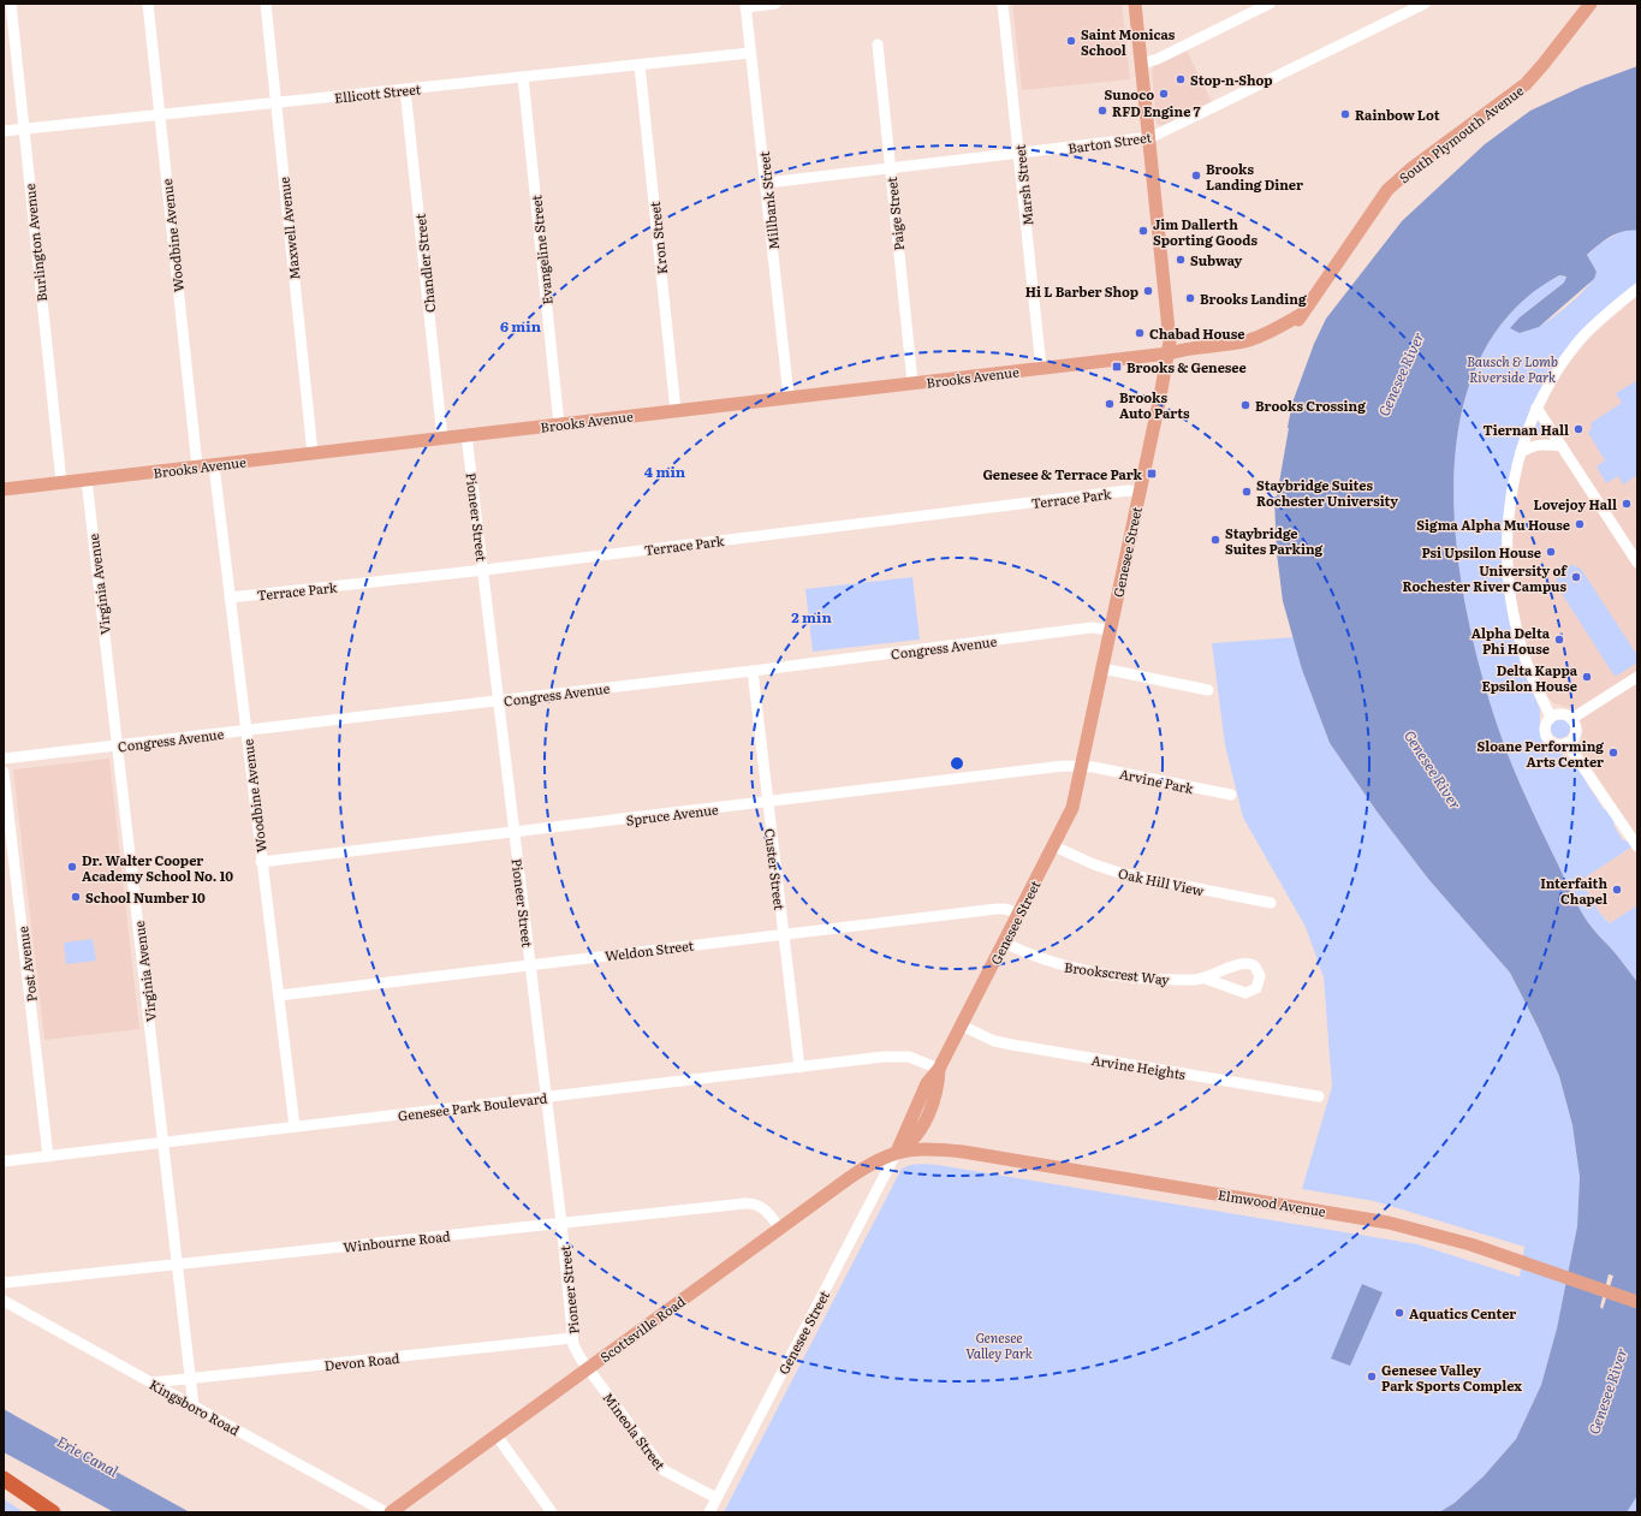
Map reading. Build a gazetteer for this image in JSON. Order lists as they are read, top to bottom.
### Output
{
  "streets": {
    "main road": [
      "South Plymouth Avenue",
      "Brooks Avenue",
      "Genesee Street",
      "Elmwood Avenue",
      "Scottsville Road"
    ],
    "street": [
      "Ellicott Street",
      "Barton Street",
      "Marsh Street",
      "Millbank Street",
      "Paige Street",
      "Maxwell Avenue",
      "Woodbine Avenue",
      "Kron Street",
      "Burlington Avenue",
      "Evangeline Street",
      "Chandler Street",
      "Terrace Park",
      "Pioneer Street",
      "Virginia Avenue",
      "Congress Avenue",
      "Arvine Park",
      "Spruce Avenue",
      "Custer Street",
      "Oak Hill View",
      "Weldon Street",
      "Post Avenue",
      "Brookscrest Way",
      "Arvine Heights",
      "Genesee Park Boulevard",
      "Winbourne Road",
      "Devon Road",
      "Kingsboro Road",
      "Mineola Street"
    ]
  },
  "crossings": [
    ["Ellicott Street", "Millbank Street"],
    ["Ellicott Street", "Maxwell Avenue"],
    ["Ellicott Street", "Woodbine Avenue"],
    ["Ellicott Street", "Kron Street"],
    ["Ellicott Street", "Burlington Avenue"],
    ["Ellicott Street", "Evangeline Street"],
    ["Ellicott Street", "Chandler Street"],
    ["South Plymouth Avenue", "Brooks Avenue"],
    ["South Plymouth Avenue", "Genesee Street"],
    ["Barton Street", "Marsh Street"],
    ["Barton Street", "Millbank Street"],
    ["Barton Street", "Paige Street"],
    ["Barton Street", "Genesee Street"],
    ["Marsh Street", "Brooks Avenue"],
    ["Millbank Street", "Brooks Avenue"],
    ["Paige Street", "Brooks Avenue"],
    ["Maxwell Avenue", "Brooks Avenue"],
    ["Woodbine Avenue", "Brooks Avenue"],
    ["Woodbine Avenue", "Terrace Park"],
    ["Woodbine Avenue", "Congress Avenue"],
    ["Woodbine Avenue", "Spruce Avenue"],
    ["Woodbine Avenue", "Weldon Street"],
    ["Woodbine Avenue", "Genesee Park Boulevard"],
    ["Kron Street", "Brooks Avenue"],
    ["Burlington Avenue", "Brooks Avenue"],
    ["Evangeline Street", "Brooks Avenue"],
    ["Chandler Street", "Brooks Avenue"],
    ["Brooks Avenue", "Pioneer Street"],
    ["Brooks Avenue", "Genesee Street"],
    ["Brooks Avenue", "Virginia Avenue"],
    ["Terrace Park", "Pioneer Street"],
    ["Terrace Park", "Genesee Street"],
    ["Pioneer Street", "Congress Avenue"],
    ["Pioneer Street", "Spruce Avenue"],
    ["Pioneer Street", "Weldon Street"],
    ["Pioneer Street", "Genesee Park Boulevard"],
    ["Pioneer Street", "Winbourne Road"],
    ["Pioneer Street", "Scottsville Road"],
    ["Pioneer Street", "Devon Road"],
    ["Pioneer Street", "Mineola Street"],
    ["Genesee Street", "Congress Avenue"],
    ["Genesee Street", "Arvine Park"],
    ["Genesee Street", "Spruce Avenue"],
    ["Genesee Street", "Oak Hill View"],
    ["Genesee Street", "Weldon Street"],
    ["Genesee Street", "Brookscrest Way"],
    ["Genesee Street", "Arvine Heights"],
    ["Genesee Street", "Genesee Park Boulevard"],
    ["Genesee Street", "Elmwood Avenue"],
    ["Genesee Street", "Scottsville Road"],
    ["Genesee Street", "Mineola Street"],
    ["Virginia Avenue", "Congress Avenue"],
    ["Virginia Avenue", "Genesee Park Boulevard"],
    ["Virginia Avenue", "Winbourne Road"],
    ["Virginia Avenue", "Devon Road"],
    ["Virginia Avenue", "Kingsboro Road"],
    ["Congress Avenue", "Custer Street"],
    ["Arvine Park", "Spruce Avenue"],
    ["Spruce Avenue", "Custer Street"],
    ["Custer Street", "Weldon Street"],
    ["Custer Street", "Genesee Park Boulevard"],
    ["Post Avenue", "Genesee Park Boulevard"],
    ["Elmwood Avenue", "Scottsville Road"],
    ["Winbourne Road", "Scottsville Road"],
    ["Scottsville Road", "Mineola Street"],
    ["Devon Road", "Kingsboro Road"]
  ],
  "water": ["Genesee River", "Erie Canal"],
  "parks": ["Bausch & Lomb Riverside Park", "Genesee Valley Park"],
  "places": {
    "other": [
      "Saint Monicas School",
      "Stop-n-Shop",
      "Sunoco",
      "RFD Engine 7",
      "Rainbow Lot",
      "Brooks Landing Diner",
      "Jim Dallerth Sporting Goods",
      "Subway",
      "Hi L Barber Shop",
      "Brooks Landing",
      "Chabad House",
      "Brooks Auto Parts",
      "Brooks Crossing",
      "Tiernan Hall",
      "Staybridge Suites Rochester University",
      "Lovejoy Hall",
      "Sigma Alpha Mu House",
      "Staybridge Suites Parking",
      "Psi Upsilon House",
      "University of Rochester River Campus",
      "Alpha Delta Phi House",
      "Delta Kappa Epsilon House",
      "Sloane Performing Arts Center",
      "Dr. Walter Cooper Academy School No. 10",
      "Interfaith Chapel",
      "School Number 10",
      "Aquatics Center",
      "Genesee Valley Park Sports Complex"
    ],
    "transit": ["Brooks & Genesee", "Genesee & Terrace Park"]
  },
  "rings": ["6 min", "4 min", "2 min"]
}
